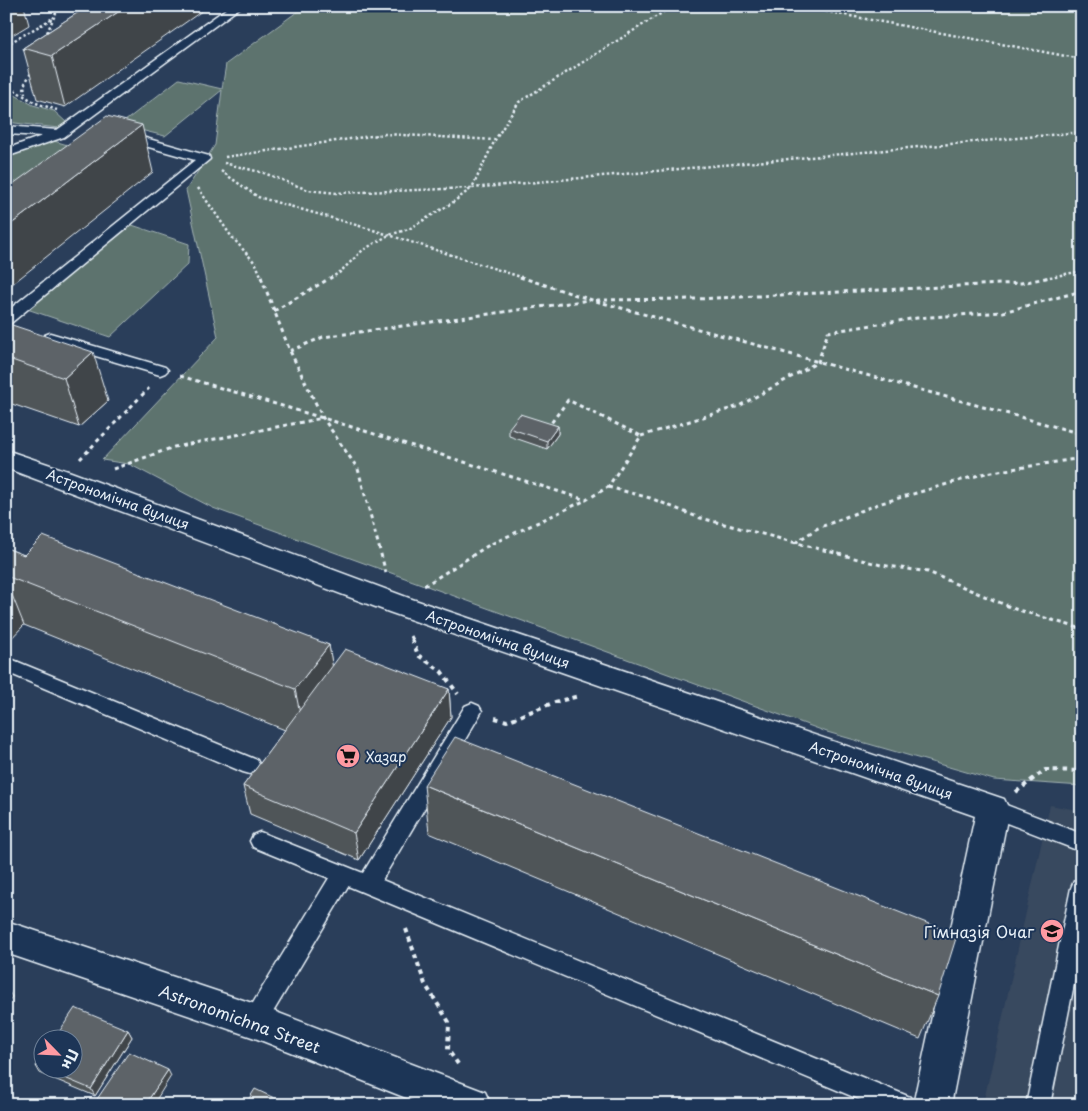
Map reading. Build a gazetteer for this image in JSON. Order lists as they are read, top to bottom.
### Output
{
  "streets": {
    "street": ["Астрономічна вулиця", "Astronomichna Street"]
  },
  "places": {
    "supermarket": ["Хазар"],
    "school or university": ["Гімназія Очаг"]
  },
  "north": "bottom right"
}
